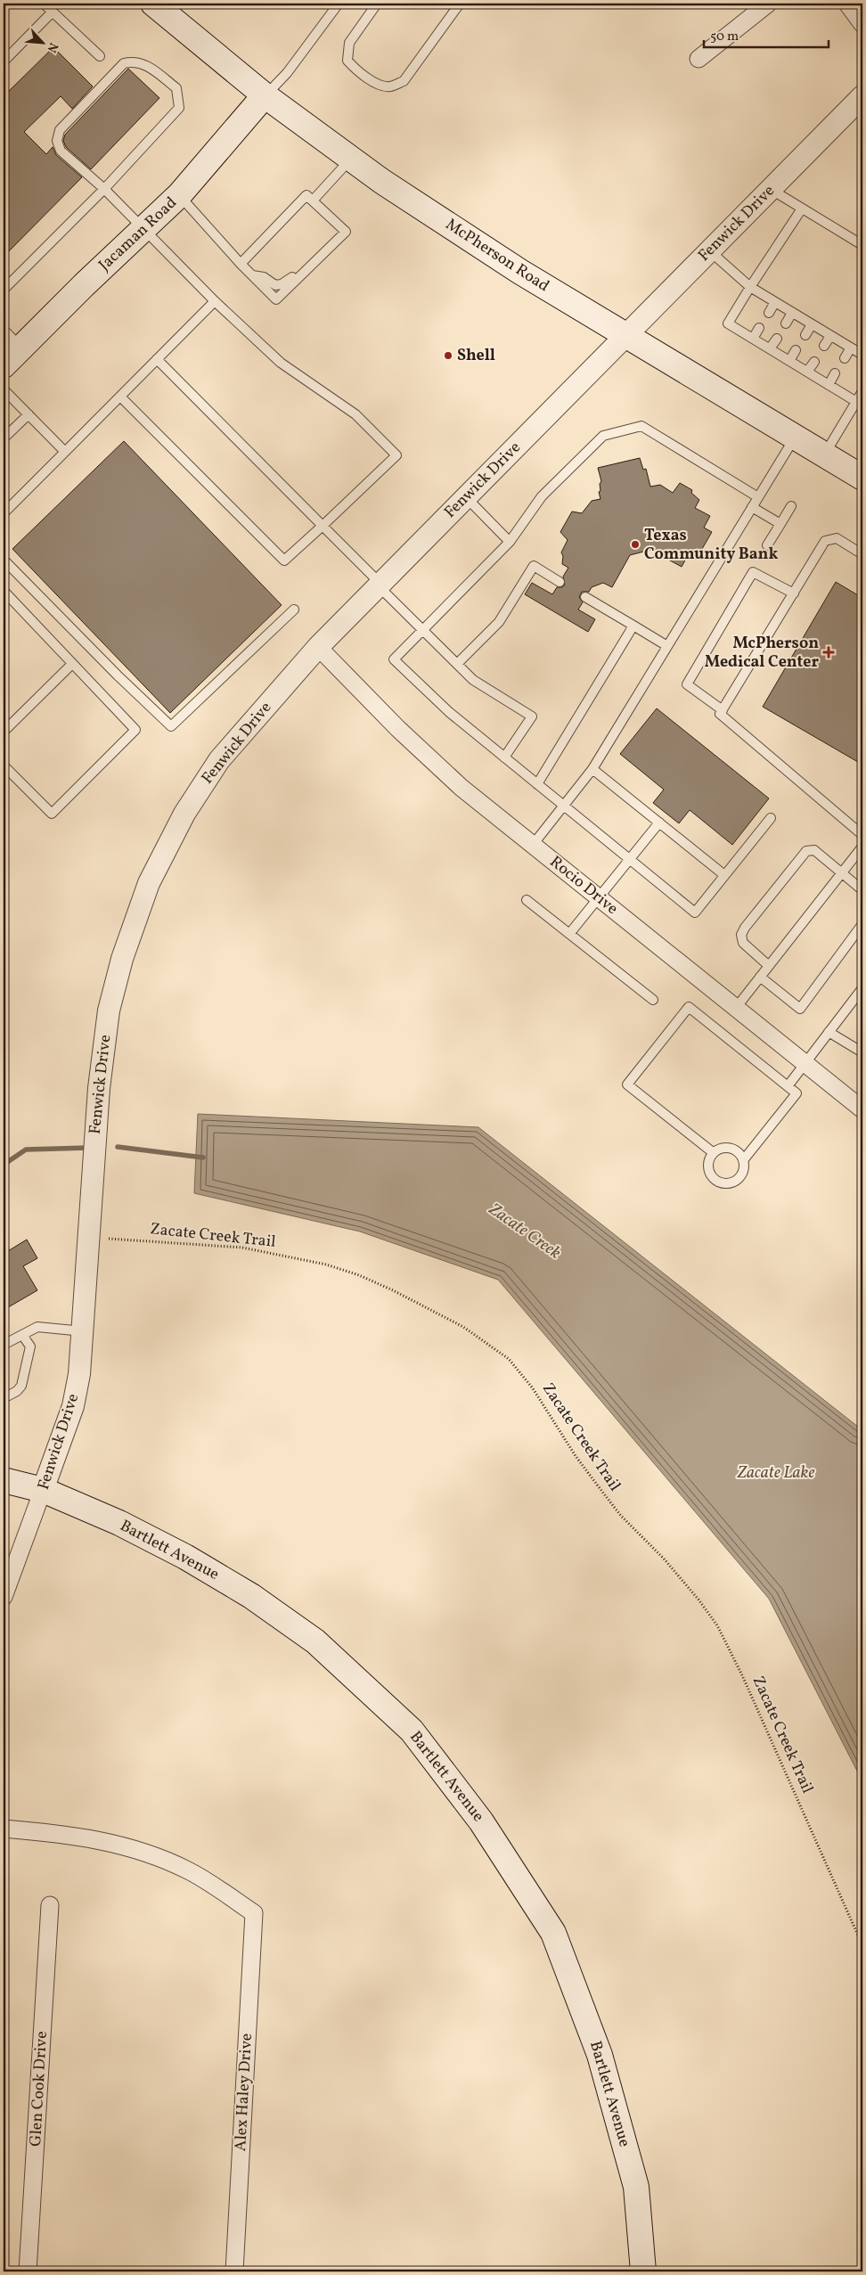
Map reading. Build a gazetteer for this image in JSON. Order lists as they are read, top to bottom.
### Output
{
  "streets": {
    "main road": ["Jacaman Road", "McPherson Road", "Bartlett Avenue"],
    "street": [
      "Fenwick Drive",
      "Rocio Drive",
      "Glen Cook Drive",
      "Alex Haley Drive"
    ],
    "path": ["Zacate Creek Trail"]
  },
  "crossings": [
    ["Fenwick Drive", "McPherson Road"],
    ["Fenwick Drive", "Rocio Drive"],
    ["Fenwick Drive", "Bartlett Avenue"],
    ["Jacaman Road", "McPherson Road"]
  ],
  "water": ["Zacate Creek", "Zacate Lake"],
  "places": {
    "other": ["Shell", "Texas Community Bank"],
    "health": ["McPherson Medical Center"]
  },
  "scale_bar": "50 m",
  "north": "bottom right"
}
